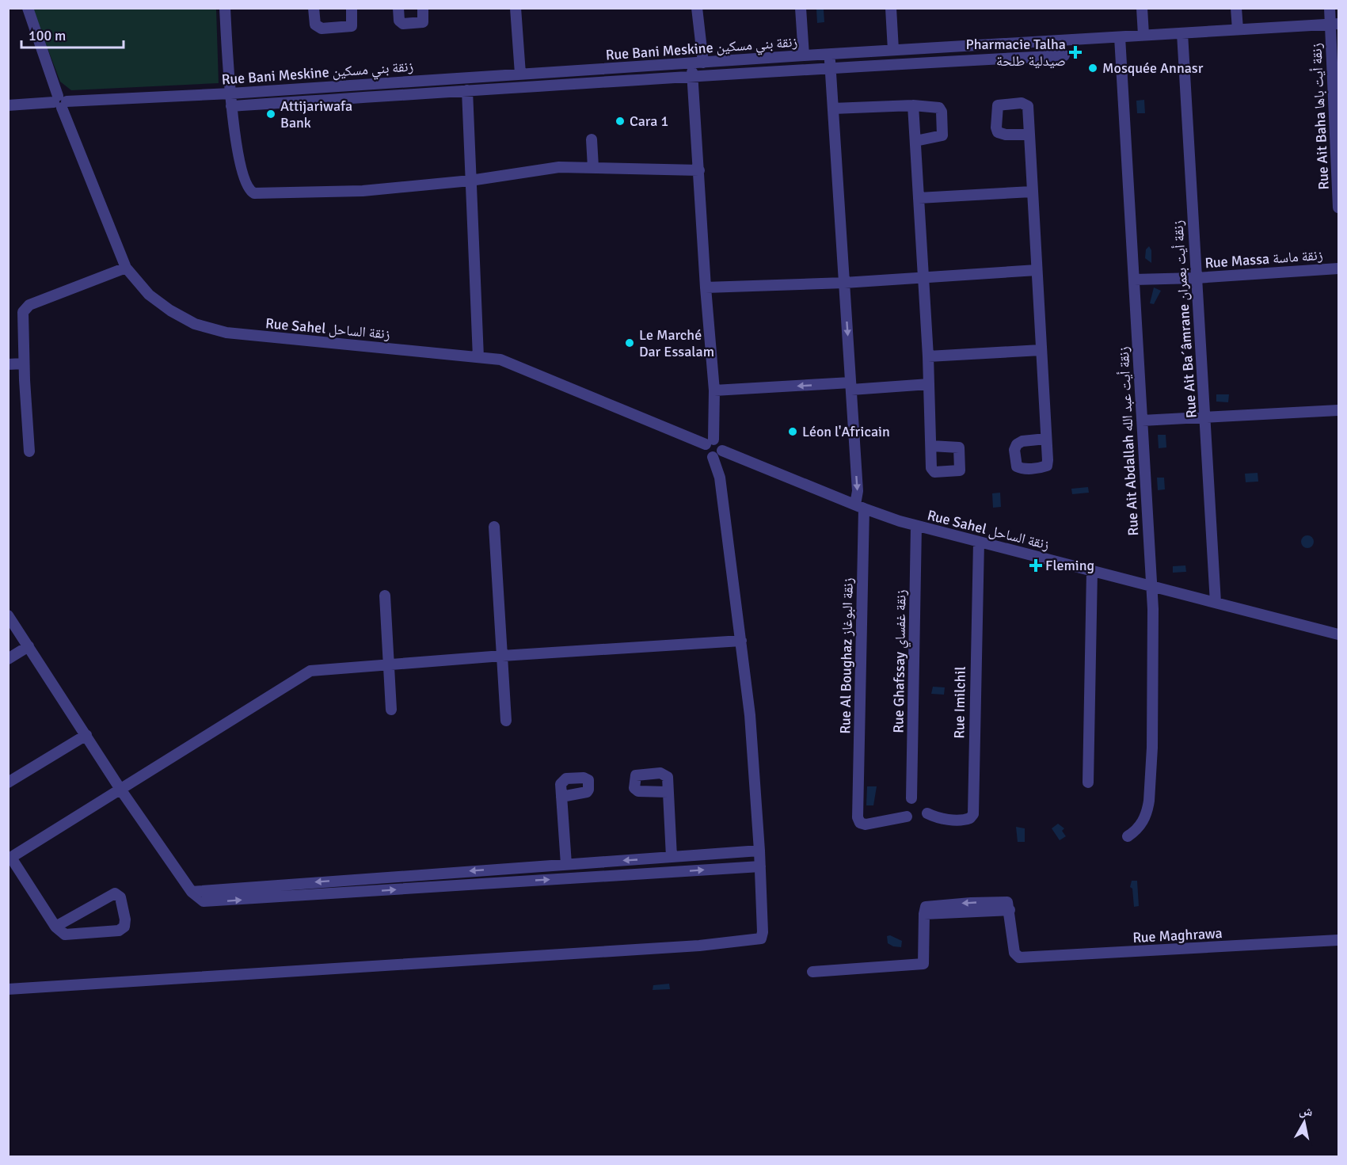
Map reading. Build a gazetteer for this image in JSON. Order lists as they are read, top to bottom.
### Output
{
  "streets": {
    "street": [
      "Rue Bani Meskine زنقة بني مسكين",
      "Rue Ait Baha زنقة أيت باها",
      "Rue Massa زنقة ماسة",
      "Rue Ait Ba´âmrane زنقة أيت بعمران",
      "Rue Sahel زنقة الساحل",
      "Rue Ait Abdallah زنقة أيت عبد الله",
      "Rue Al Boughaz زنقة البوغاز",
      "Rue Ghafssay زنقة غفساي",
      "Rue Imilchil",
      "Rue Maghrawa"
    ]
  },
  "crossings": [
    ["Rue Bani Meskine زنقة بني مسكين", "Rue Ait Baha زنقة أيت باها"],
    ["Rue Bani Meskine زنقة بني مسكين", "Rue Ait Ba´âmrane زنقة أيت بعمران"],
    ["Rue Bani Meskine زنقة بني مسكين", "Rue Sahel زنقة الساحل"],
    ["Rue Bani Meskine زنقة بني مسكين", "Rue Ait Abdallah زنقة أيت عبد الله"],
    ["Rue Bani Meskine زنقة بني مسكين", "Rue Al Boughaz زنقة البوغاز"],
    ["Rue Massa زنقة ماسة", "Rue Ait Ba´âmrane زنقة أيت بعمران"],
    ["Rue Massa زنقة ماسة", "Rue Ait Abdallah زنقة أيت عبد الله"],
    ["Rue Ait Ba´âmrane زنقة أيت بعمران", "Rue Sahel زنقة الساحل"],
    ["Rue Sahel زنقة الساحل", "Rue Ait Abdallah زنقة أيت عبد الله"],
    ["Rue Sahel زنقة الساحل", "Rue Al Boughaz زنقة البوغاز"],
    ["Rue Sahel زنقة الساحل", "Rue Ghafssay زنقة غفساي"],
    ["Rue Sahel زنقة الساحل", "Rue Imilchil"]
  ],
  "places": {
    "health": ["Pharmacie Talha صيدلية طلحة", "Fleming"],
    "other": [
      "Mosquée Annasr",
      "Attijariwafa Bank",
      "Cara 1",
      "Le Marché Dar Essalam",
      "Léon l'Africain"
    ]
  },
  "scale_bar": "100 m",
  "north": "top"
}
